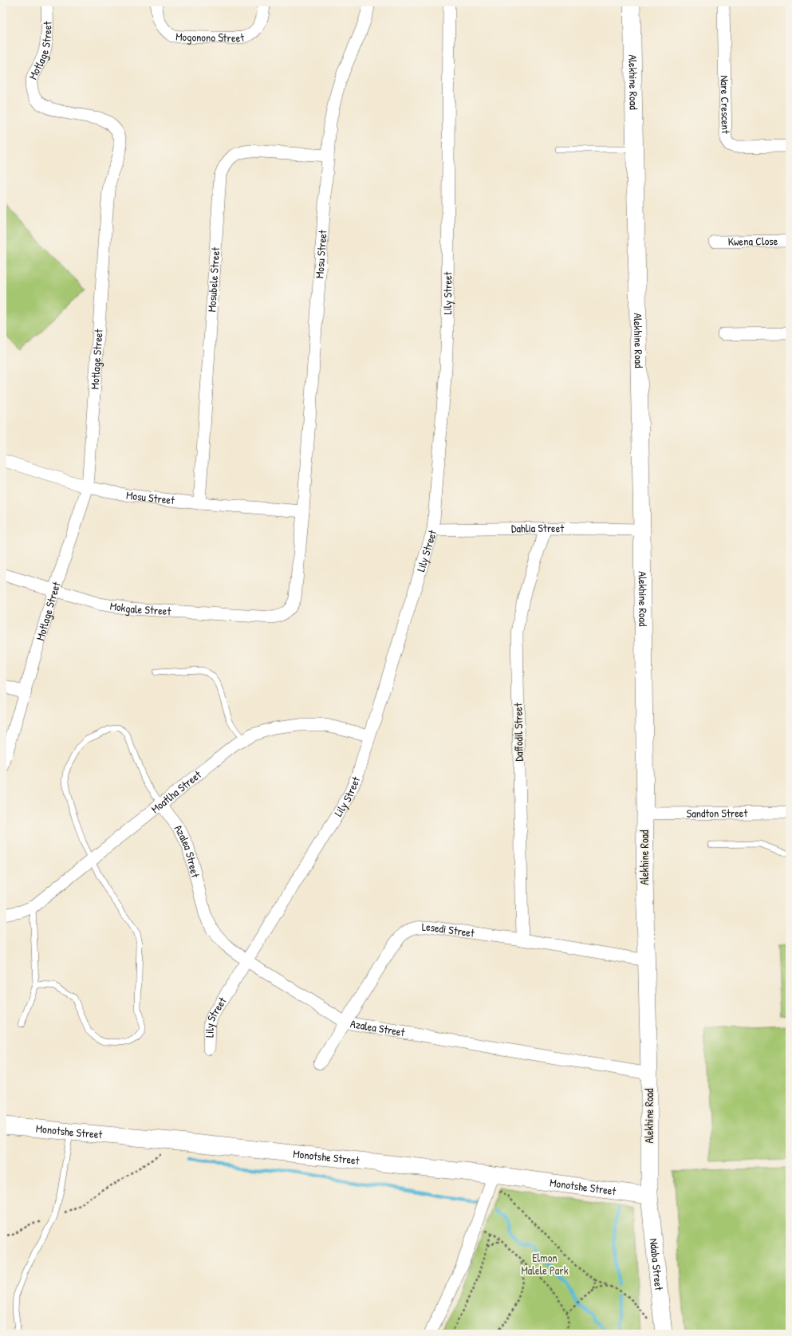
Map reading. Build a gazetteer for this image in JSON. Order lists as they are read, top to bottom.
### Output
{
  "streets": {
    "street": [
      "Mogonono Street",
      "Motlage Street",
      "Alekhine Road",
      "Nare Crescent",
      "Kwena Close",
      "Mosu Street",
      "Mosubele Street",
      "Lily Street",
      "Dahlia Street",
      "Mokgale Street",
      "Daffodil Street",
      "Moatlha Street",
      "Sandton Street",
      "Azalea Street",
      "Lesedi Street",
      "Monotshe Street",
      "Ndaba Street"
    ]
  },
  "crossings": [
    ["Motlage Street", "Mosu Street"],
    ["Motlage Street", "Mokgale Street"],
    ["Alekhine Road", "Dahlia Street"],
    ["Alekhine Road", "Sandton Street"],
    ["Alekhine Road", "Azalea Street"],
    ["Alekhine Road", "Lesedi Street"],
    ["Alekhine Road", "Monotshe Street"],
    ["Alekhine Road", "Ndaba Street"],
    ["Mosu Street", "Mosubele Street"],
    ["Mosu Street", "Mokgale Street"],
    ["Lily Street", "Dahlia Street"],
    ["Lily Street", "Moatlha Street"],
    ["Lily Street", "Azalea Street"],
    ["Dahlia Street", "Daffodil Street"],
    ["Daffodil Street", "Lesedi Street"],
    ["Moatlha Street", "Azalea Street"],
    ["Azalea Street", "Lesedi Street"],
    ["Monotshe Street", "Ndaba Street"]
  ],
  "parks": ["Elmon Malele Park"]
}
